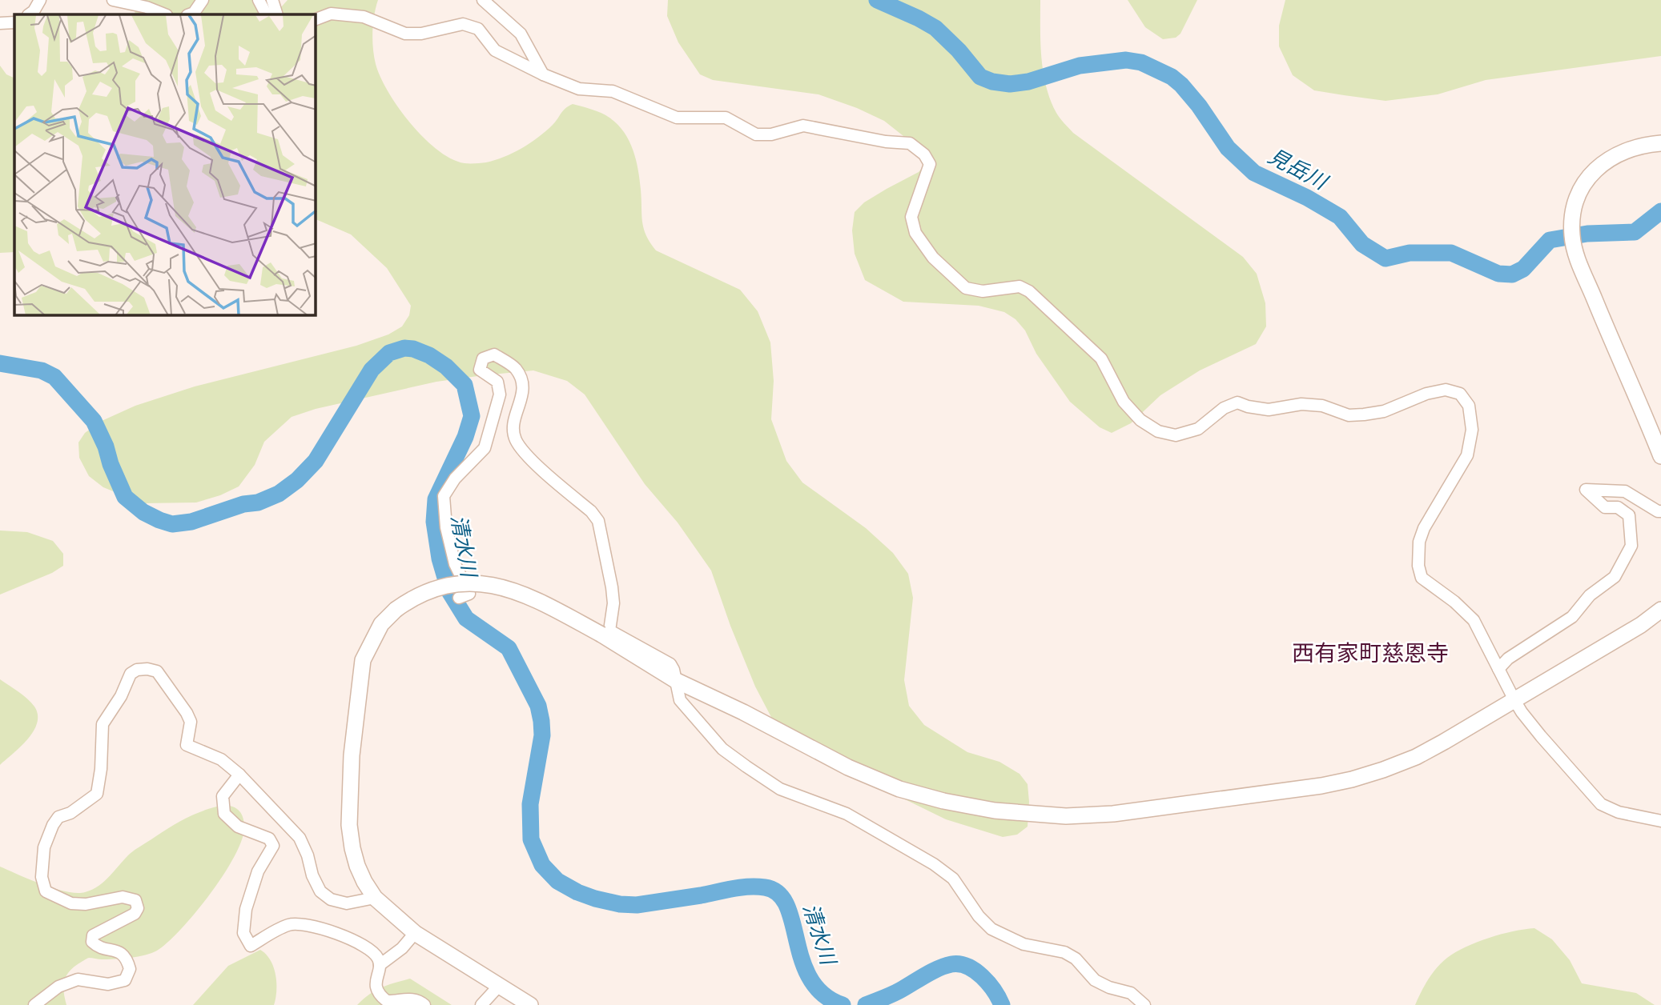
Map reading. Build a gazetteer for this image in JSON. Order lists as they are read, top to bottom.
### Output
{
  "districts": ["西有家町慈恩寺"],
  "water": ["見岳川", "清水川"]
}
